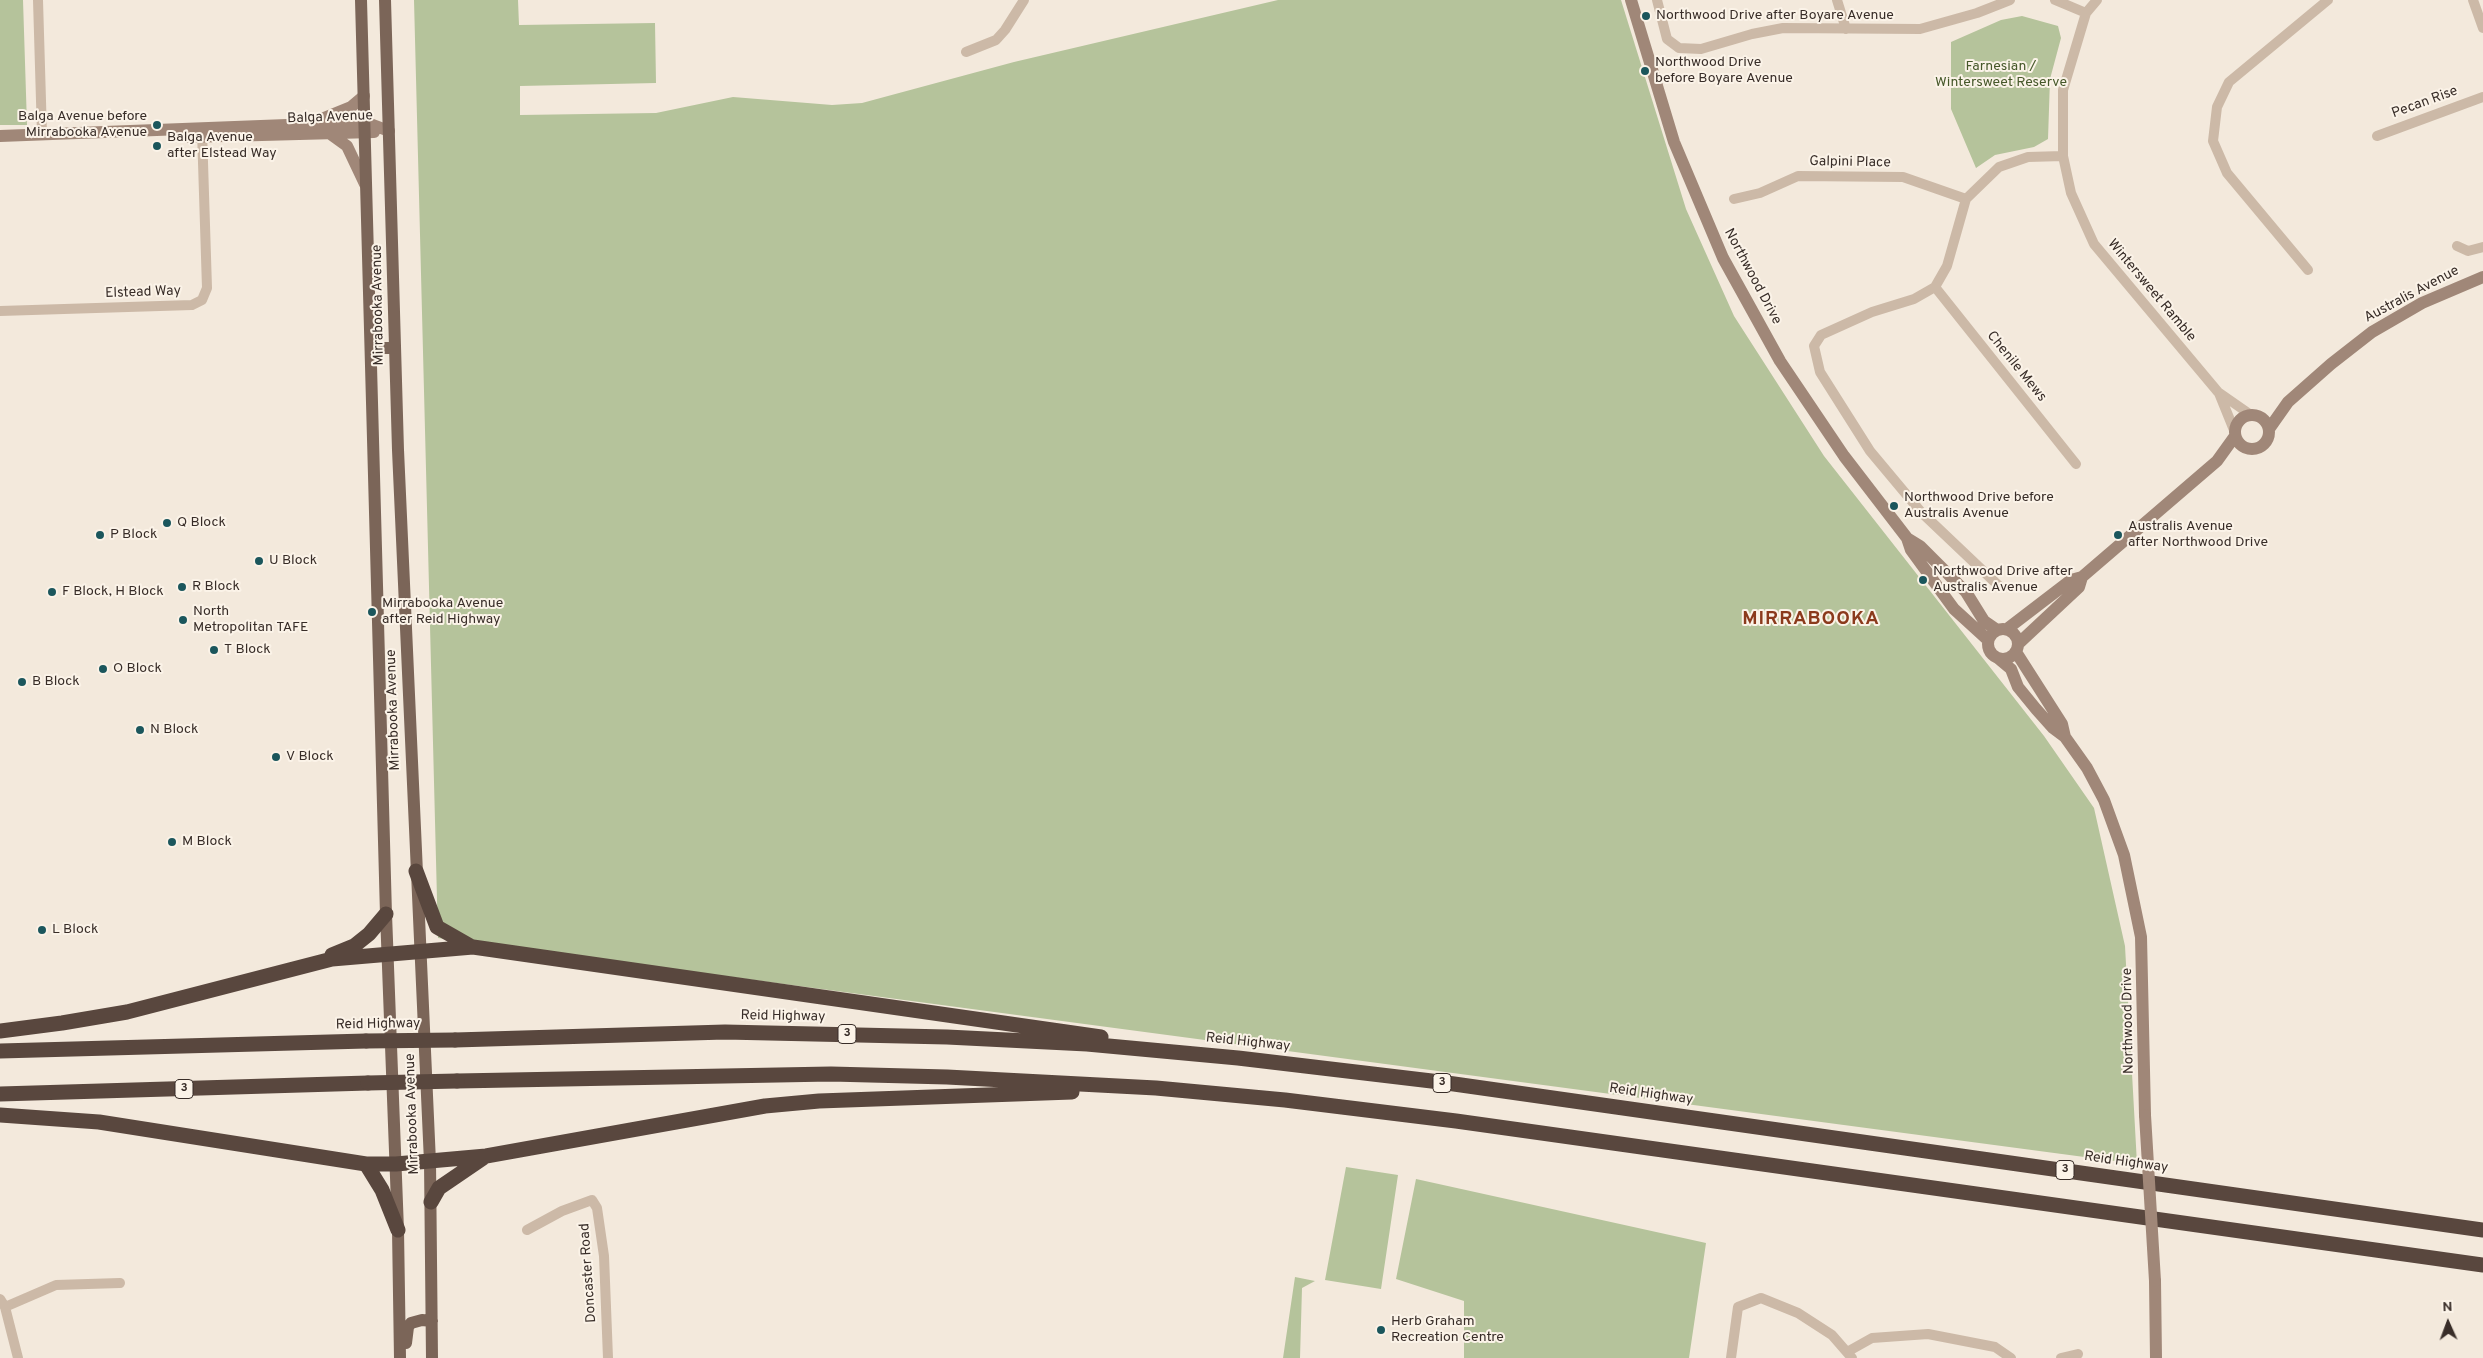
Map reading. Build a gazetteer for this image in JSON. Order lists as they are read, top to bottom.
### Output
{
  "streets": {
    "highway": ["Reid Highway", "3"],
    "main road": ["Mirrabooka Avenue"],
    "street": [
      "Pecan Rise",
      "Balga Avenue",
      "Galpini Place",
      "Northwood Drive",
      "Wintersweet Ramble",
      "Elstead Way",
      "Australis Avenue",
      "Chenile Mews",
      "Doncaster Road"
    ]
  },
  "crossings": [
    ["Balga Avenue", "Elstead Way"],
    ["Balga Avenue", "Mirrabooka Avenue"],
    ["Wintersweet Ramble", "Australis Avenue"]
  ],
  "districts": ["MIRRABOOKA"],
  "parks": ["Farnesian / Wintersweet Reserve"],
  "places": [
    "Northwood Drive after Boyare Avenue",
    "Northwood Drive before Boyare Avenue",
    "Balga Avenue before Mirrabooka Avenue",
    "Balga Avenue after Elstead Way",
    "Northwood Drive before Australis Avenue",
    "Q Block",
    "P Block",
    "Australis Avenue after Northwood Drive",
    "U Block",
    "Northwood Drive after Australis Avenue",
    "R Block",
    "F Block, H Block",
    "Mirrabooka Avenue after Reid Highway",
    "North Metropolitan TAFE",
    "T Block",
    "O Block",
    "B Block",
    "N Block",
    "V Block",
    "M Block",
    "L Block",
    "Herb Graham Recreation Centre"
  ],
  "north": "top"
}
